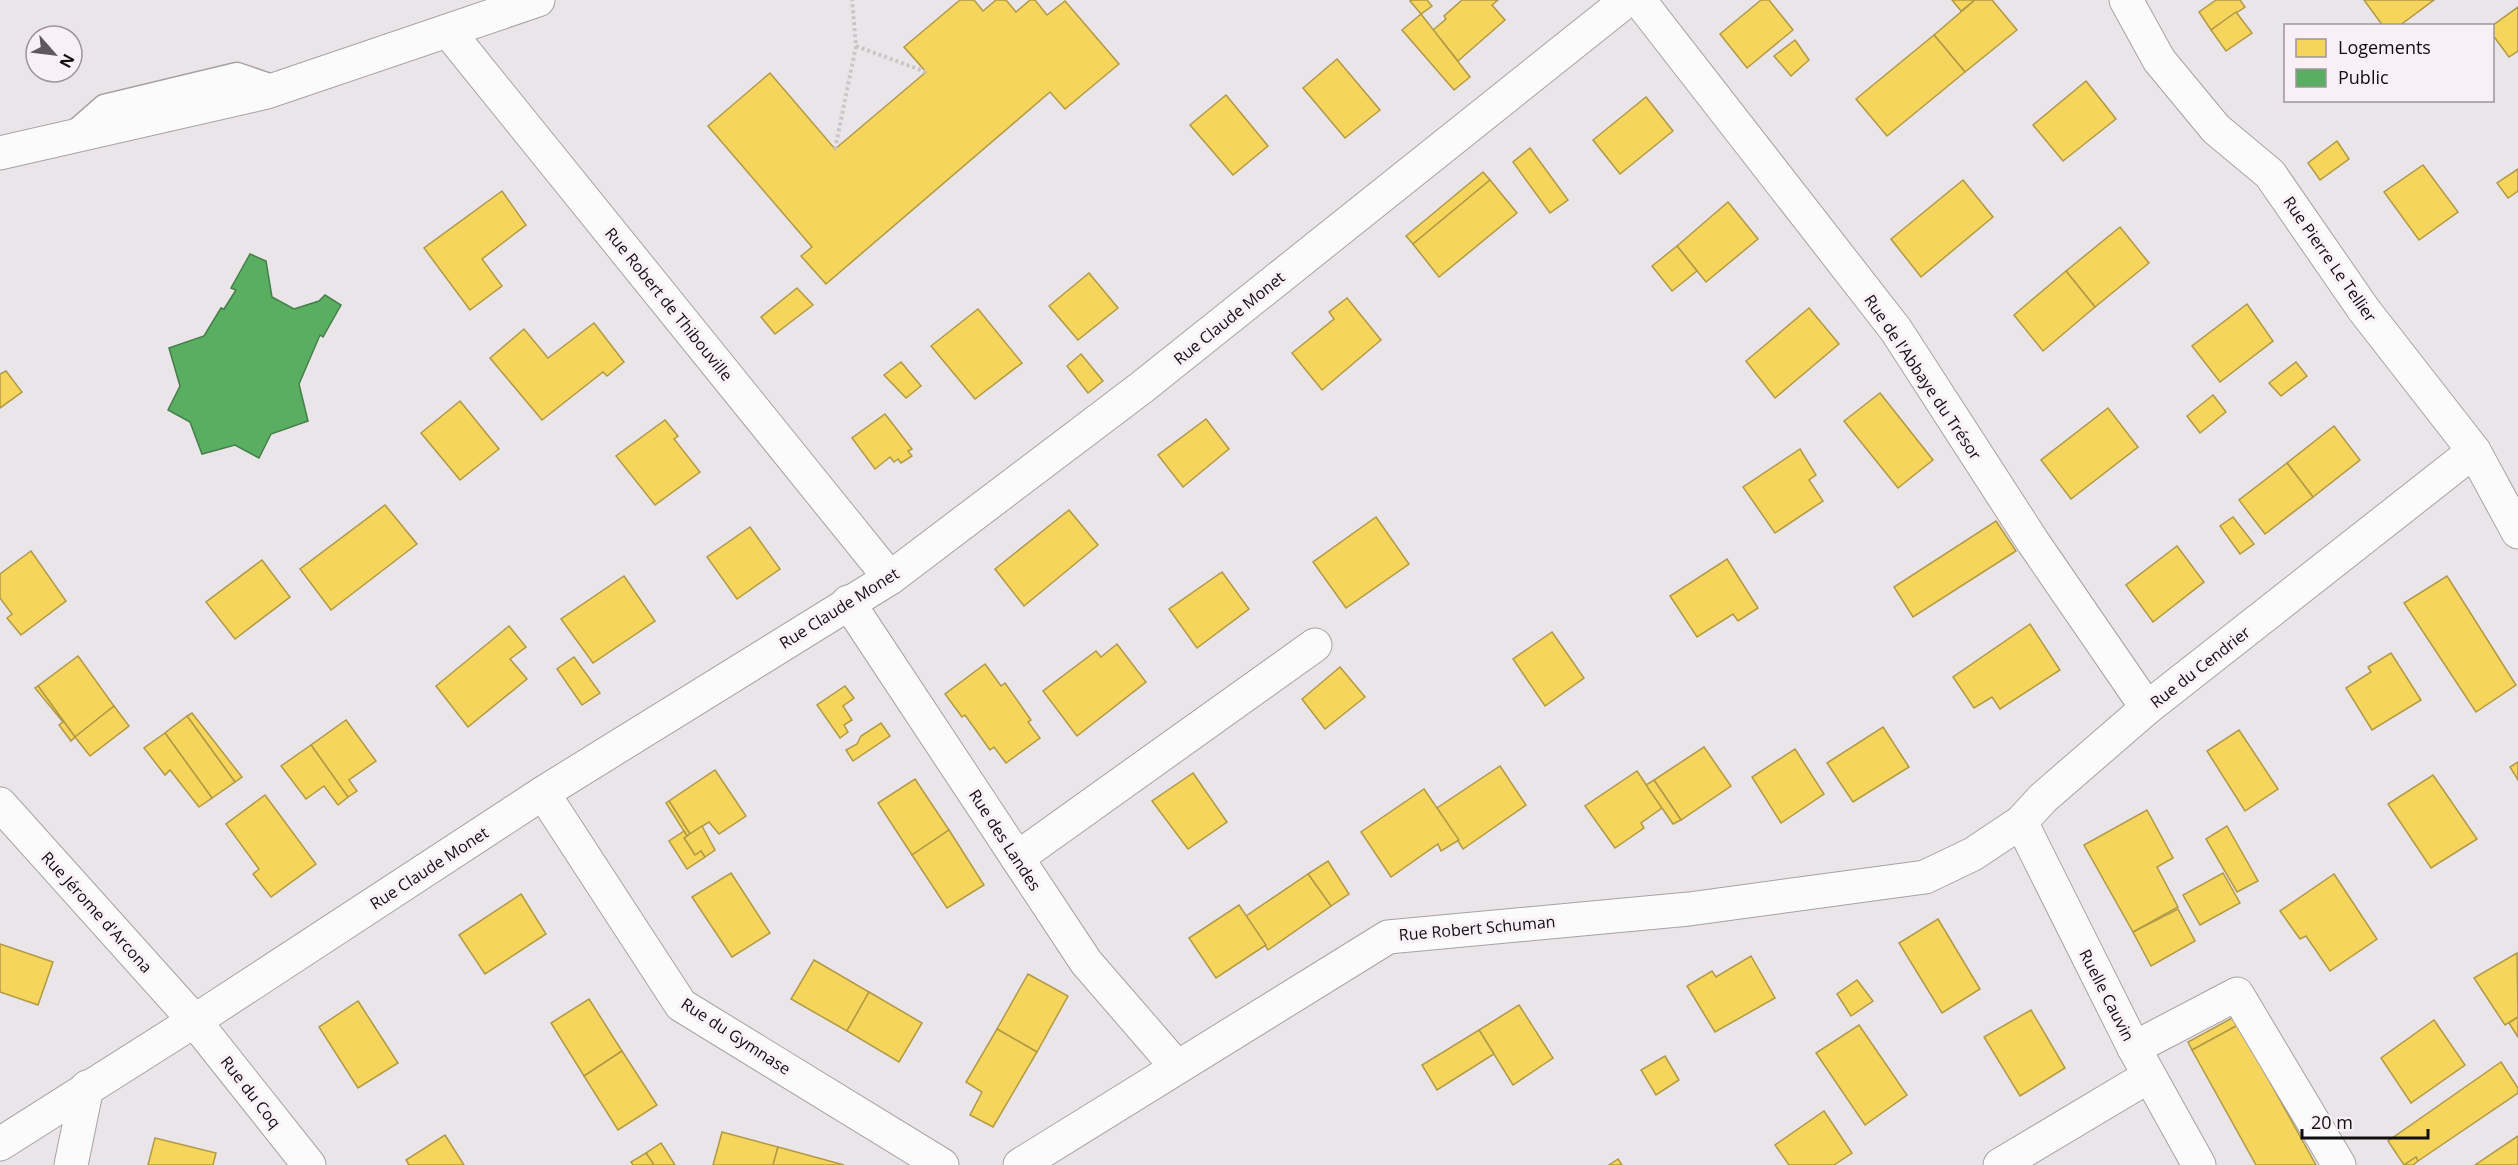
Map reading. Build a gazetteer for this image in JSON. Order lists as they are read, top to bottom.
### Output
{
  "streets": {
    "street": [
      "Rue Pierre Le Tellier",
      "Rue Robert de Thibouville",
      "Rue Claude Monet",
      "Rue de l'Abbaye du Trésor",
      "Rue du Cendrier",
      "Rue des Landes",
      "Rue Jérome d'Arcona",
      "Rue Robert Schuman",
      "Ruelle Cauvin",
      "Rue du Gymnase",
      "Rue du Coq"
    ]
  },
  "crossings": [
    ["Rue Pierre Le Tellier", "Rue du Cendrier"],
    ["Rue Robert de Thibouville", "Rue Claude Monet"],
    ["Rue Claude Monet", "Rue des Landes"],
    ["Rue Claude Monet", "Rue Jérome d'Arcona"],
    ["Rue Claude Monet", "Rue du Gymnase"],
    ["Rue Claude Monet", "Rue du Coq"],
    ["Rue de l'Abbaye du Trésor", "Rue du Cendrier"],
    ["Rue du Cendrier", "Rue Robert Schuman"],
    ["Rue du Cendrier", "Ruelle Cauvin"],
    ["Rue des Landes", "Rue Robert Schuman"],
    ["Rue Jérome d'Arcona", "Rue du Coq"]
  ],
  "legend": ["Logements", "Public"],
  "scale_bar": "20 m",
  "north": "bottom right"
}
